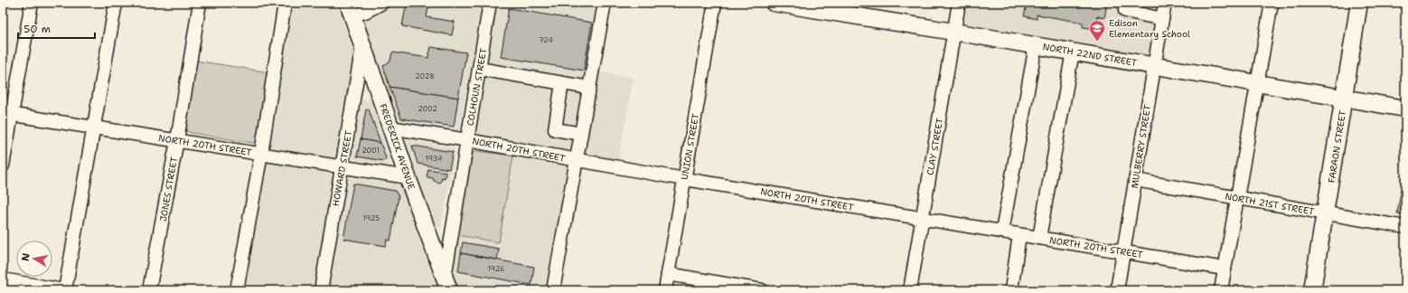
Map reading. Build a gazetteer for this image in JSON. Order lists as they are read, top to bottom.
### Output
{
  "streets": {
    "main road": ["NORTH 22ND STREET", "FREDERICK AVENUE", "FARAON STREET"],
    "street": [
      "COLHOUN STREET",
      "NORTH 20TH STREET",
      "UNION STREET",
      "CLAY STREET",
      "MULBERRY STREET",
      "HOWARD STREET",
      "JONES STREET",
      "NORTH 21ST STREET"
    ]
  },
  "crossings": [
    ["NORTH 22ND STREET", "CLAY STREET"],
    ["NORTH 22ND STREET", "MULBERRY STREET"],
    ["NORTH 22ND STREET", "FARAON STREET"],
    ["COLHOUN STREET", "NORTH 20TH STREET"],
    ["COLHOUN STREET", "FREDERICK AVENUE"],
    ["NORTH 20TH STREET", "FREDERICK AVENUE"],
    ["NORTH 20TH STREET", "UNION STREET"],
    ["NORTH 20TH STREET", "CLAY STREET"],
    ["NORTH 20TH STREET", "MULBERRY STREET"],
    ["NORTH 20TH STREET", "HOWARD STREET"],
    ["NORTH 20TH STREET", "JONES STREET"],
    ["FREDERICK AVENUE", "HOWARD STREET"],
    ["MULBERRY STREET", "NORTH 21ST STREET"],
    ["FARAON STREET", "NORTH 21ST STREET"]
  ],
  "places": {
    "school or university": ["Edison Elementary School"]
  },
  "house_numbers": [
    "724",
    "2028",
    "2002",
    "2001",
    "1934",
    "1925",
    "1926"
  ],
  "scale_bar": "50 m",
  "north": "left"
}
